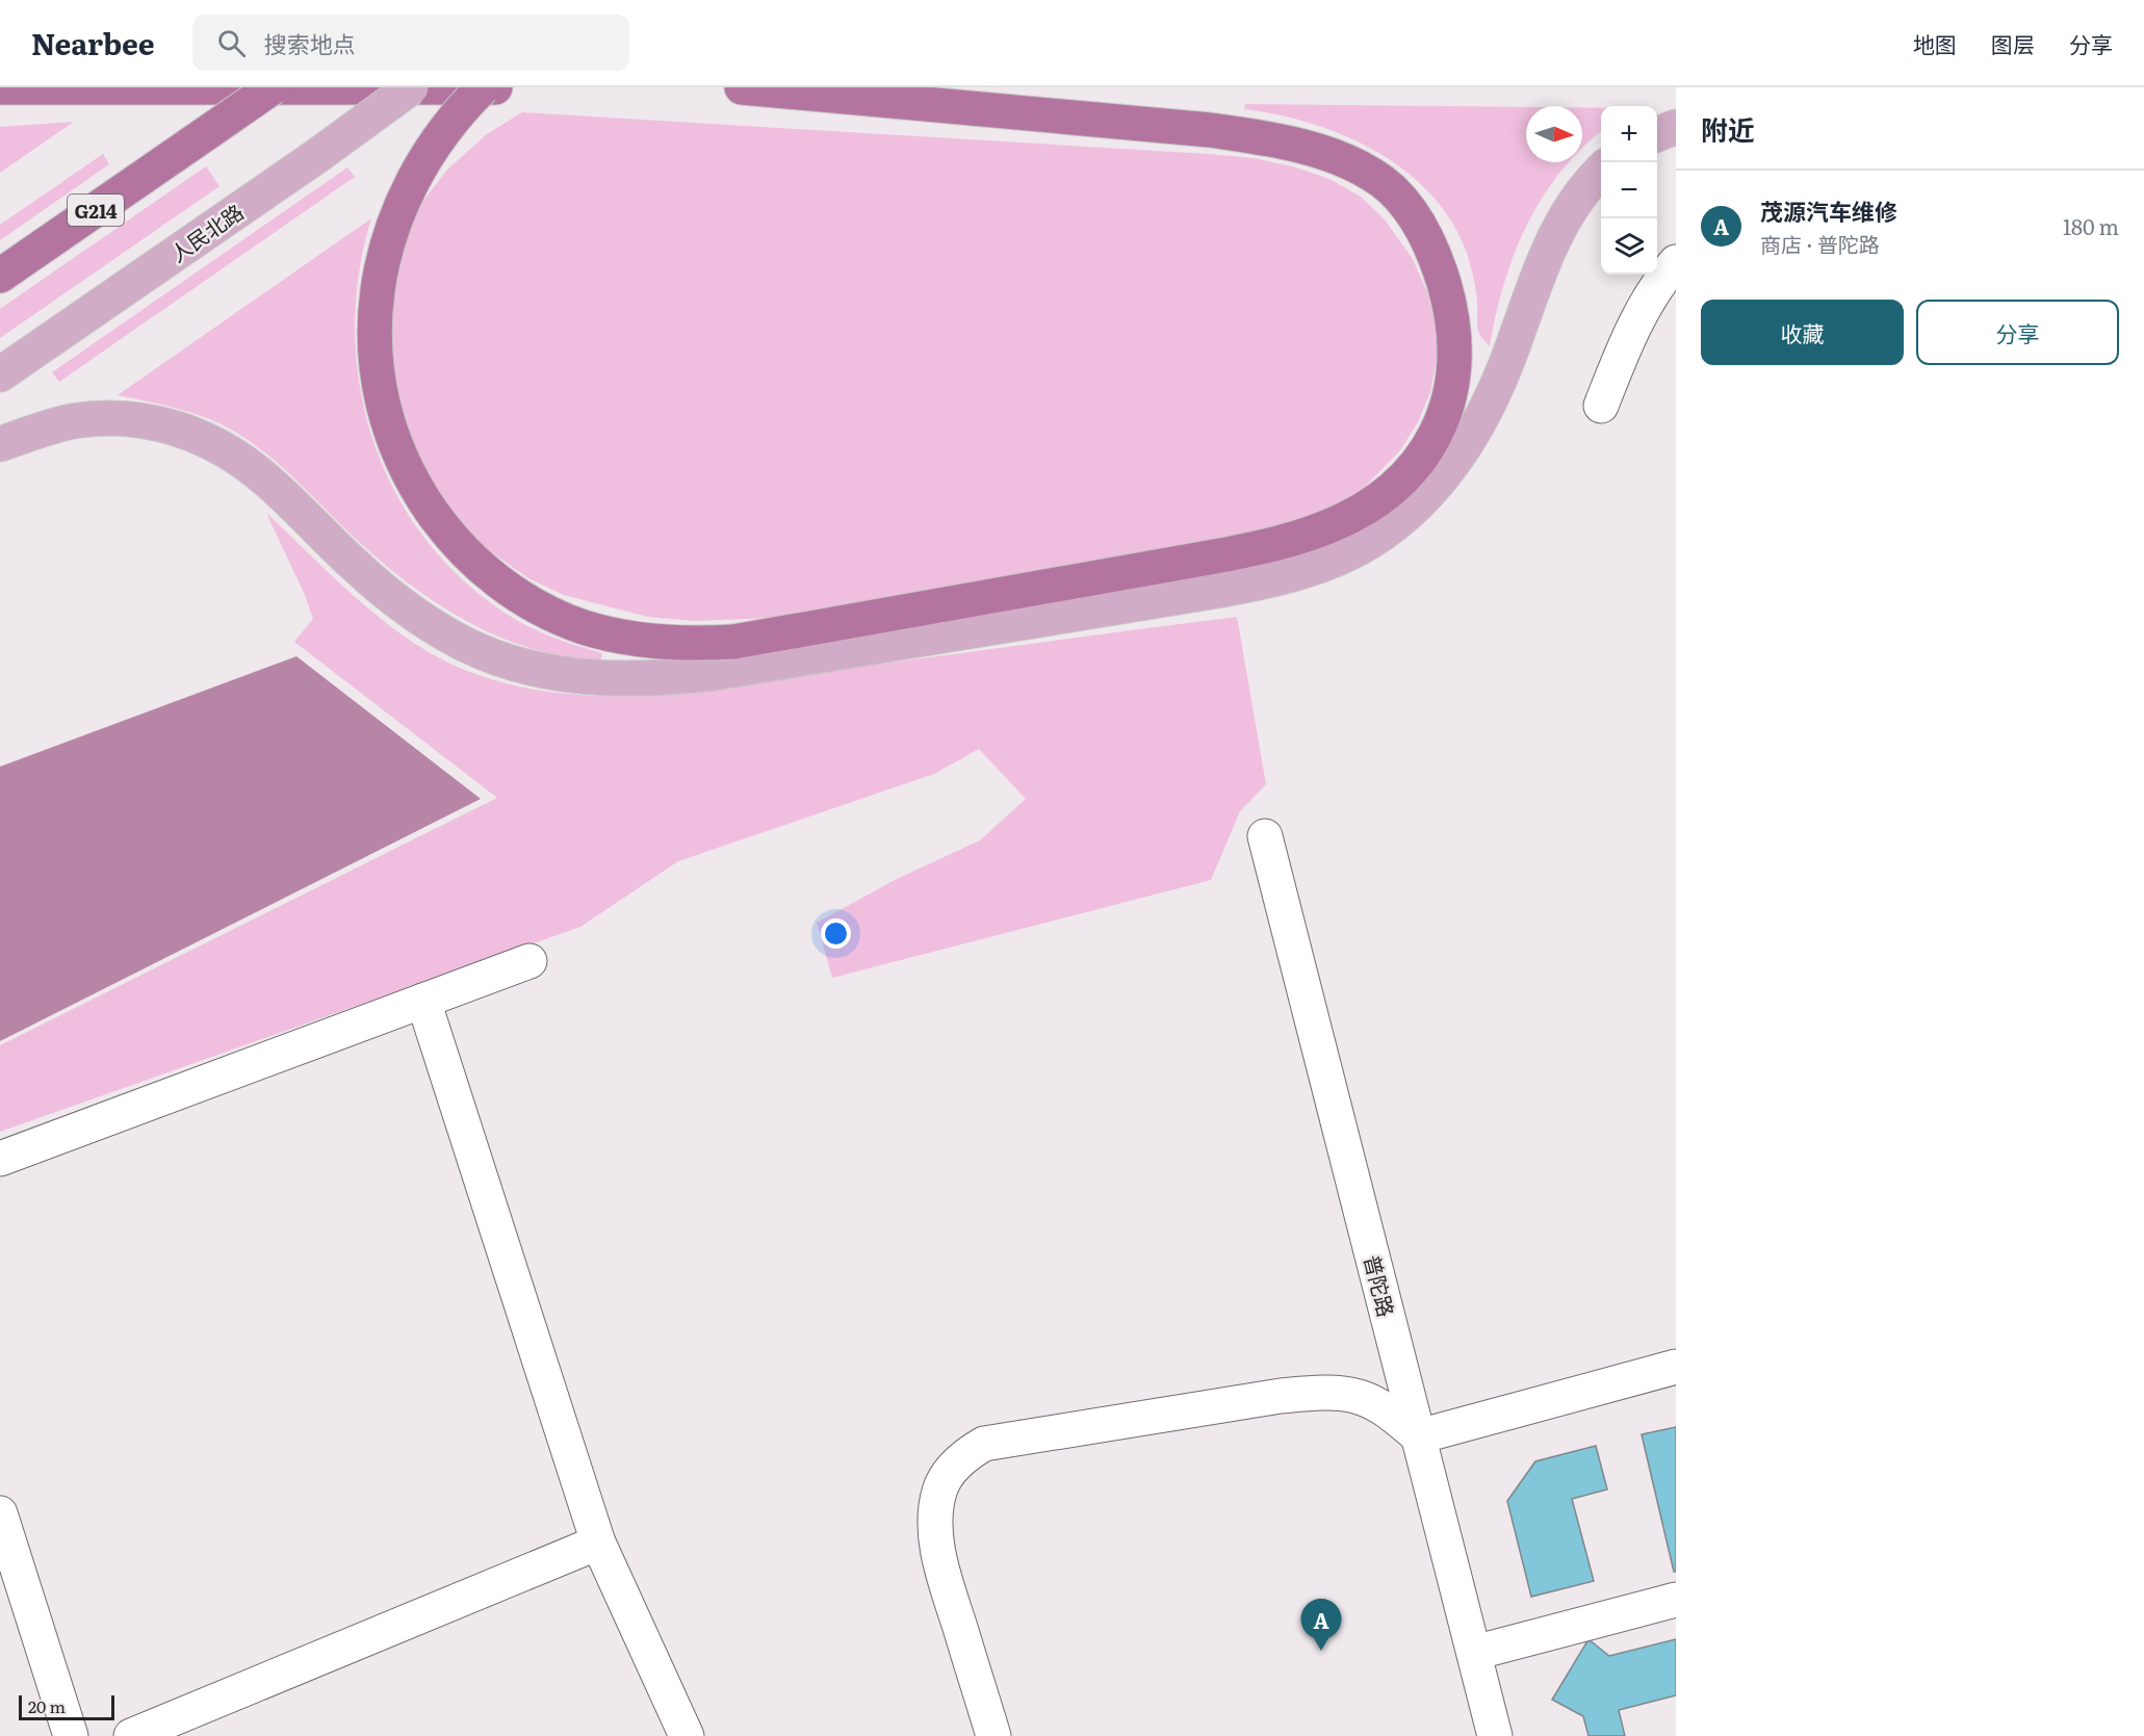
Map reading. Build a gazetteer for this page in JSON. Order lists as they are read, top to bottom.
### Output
{
  "streets": {
    "highway": ["G214"],
    "main road": ["人民北路"],
    "street": ["普陀路"]
  },
  "scale_bar": "20 m",
  "north": "right",
  "page": {
    "header": "Nearbee",
    "search": "搜索地点",
    "nav": ["地图", "图层", "分享"],
    "heading": "附近",
    "map_buttons": ["+", "−"],
    "list": [
      {
        "mark": "A",
        "name": "茂源汽车维修",
        "note": "商店 · 普陀路",
        "value": "180 m"
      }
    ],
    "buttons": ["收藏", "分享"],
    "pins": "A",
    "scale": "20 m"
  }
}
